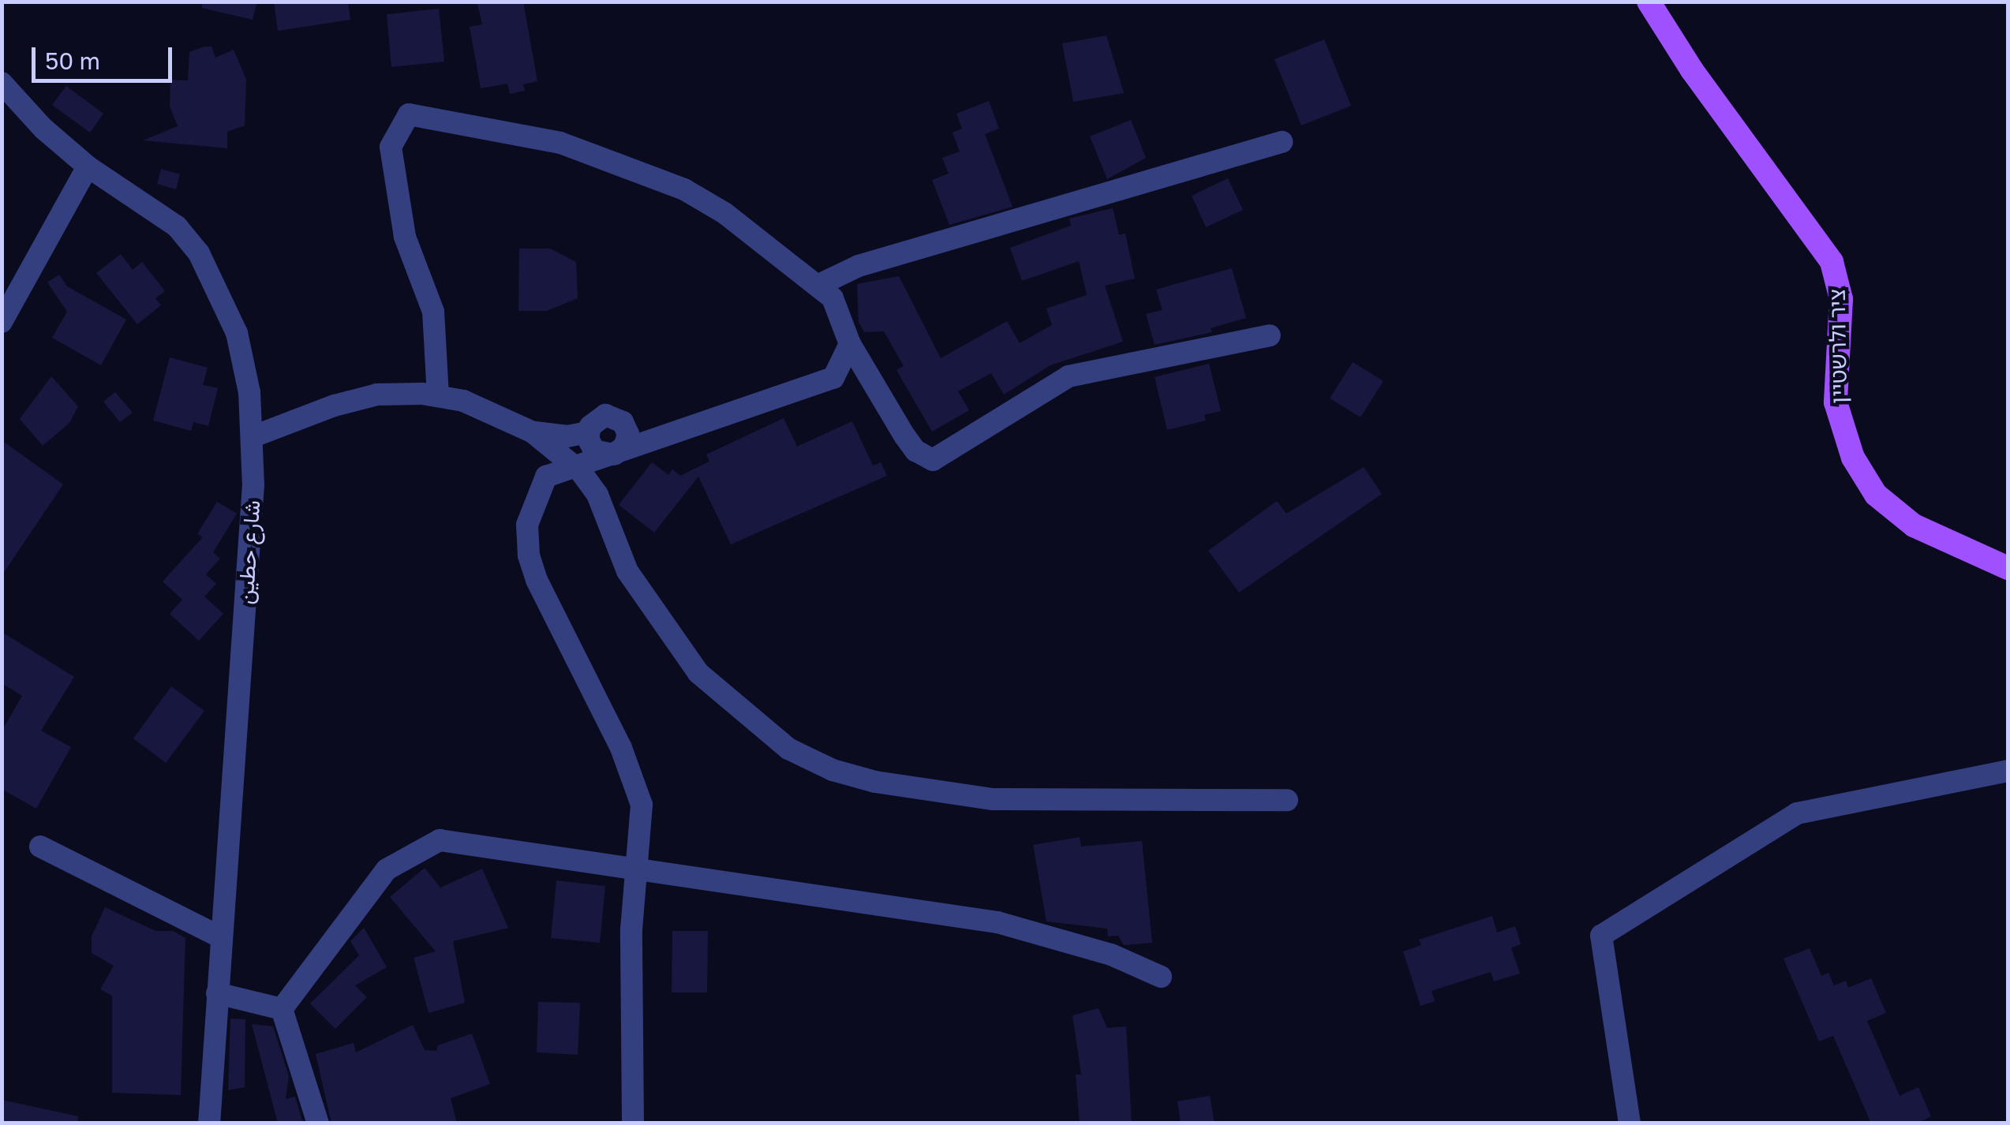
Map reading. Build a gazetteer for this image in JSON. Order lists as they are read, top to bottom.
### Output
{
  "streets": {
    "main road": ["ציר ולרשטיין"],
    "street": ["شارع حطين"]
  },
  "scale_bar": "50 m"
}
